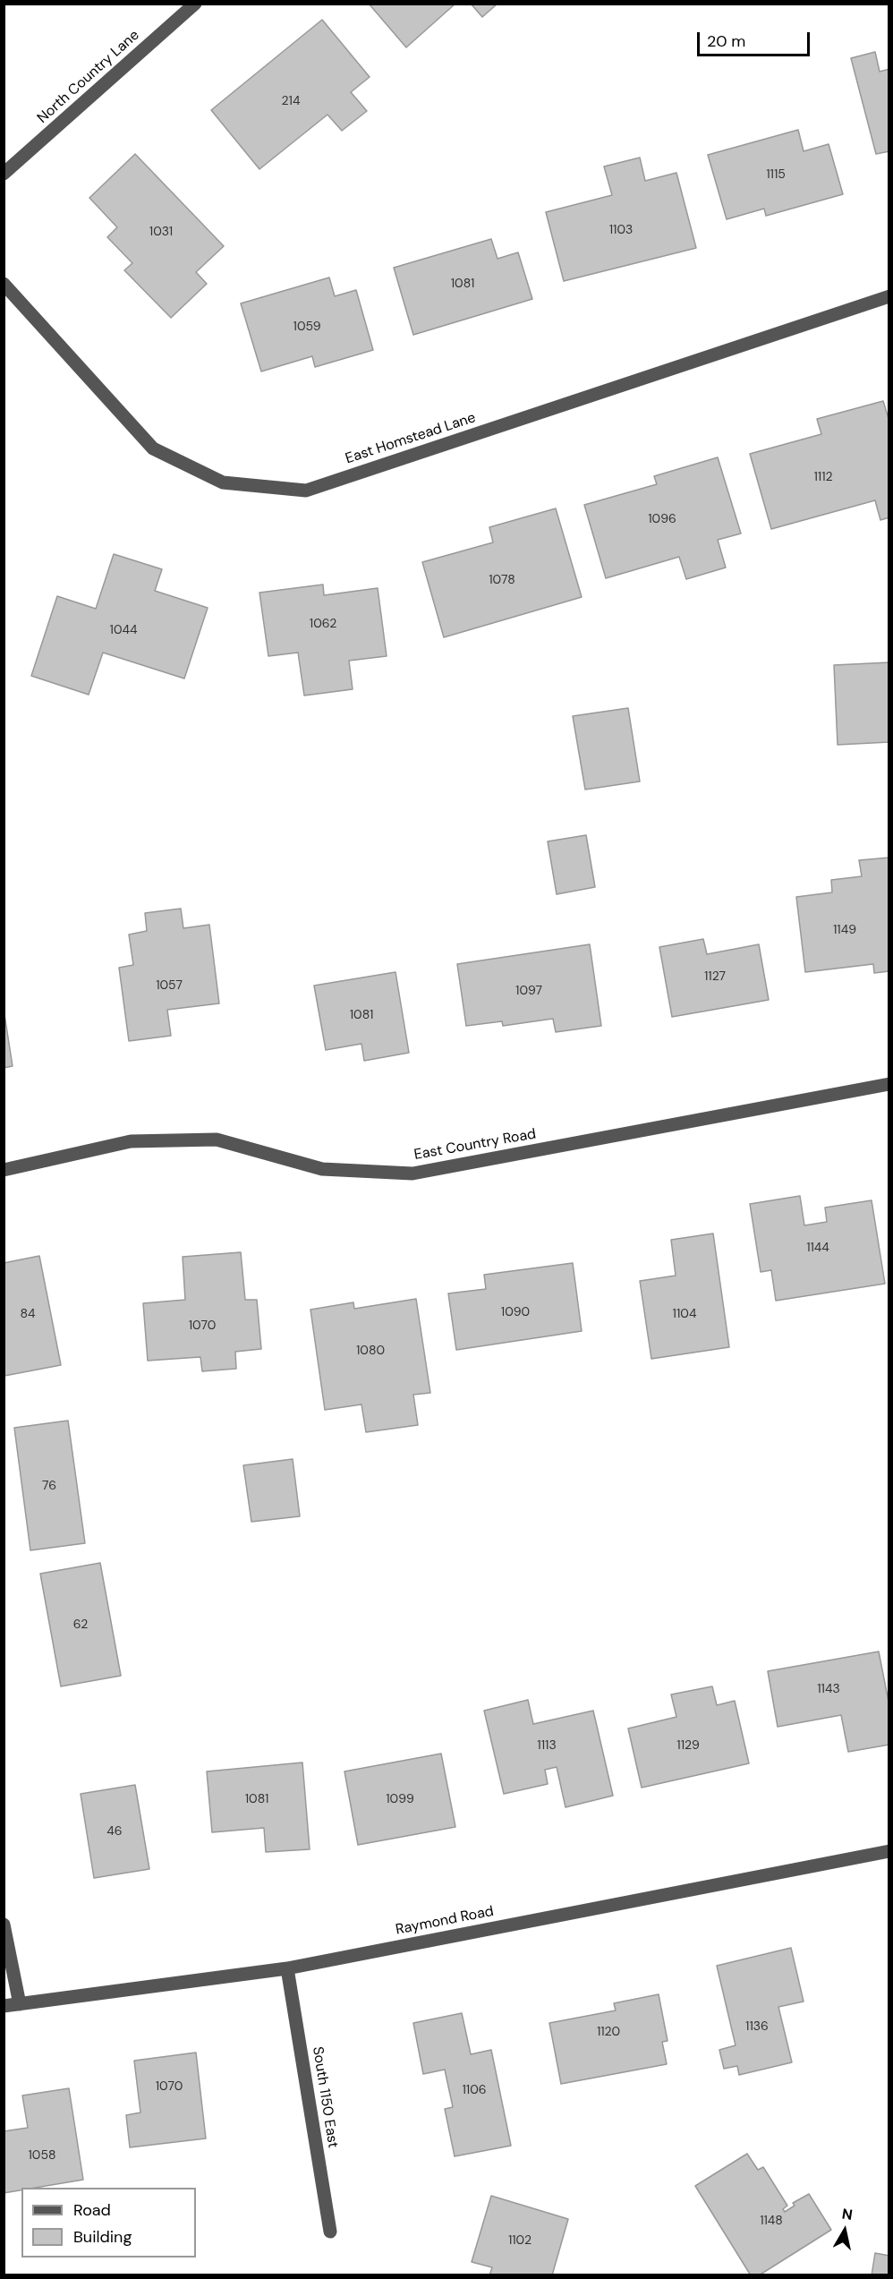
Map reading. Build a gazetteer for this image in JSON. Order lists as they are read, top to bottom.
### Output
{
  "streets": {
    "street": [
      "North Country Lane",
      "East Homstead Lane",
      "East Country Road",
      "Raymond Road",
      "South 1150 East"
    ]
  },
  "crossings": [
    ["Raymond Road", "South 1150 East"]
  ],
  "house_numbers": [
    "214",
    "1115",
    "1103",
    "1031",
    "1081",
    "1059",
    "1112",
    "1096",
    "1078",
    "1062",
    "1044",
    "1149",
    "1127",
    "1057",
    "1097",
    "1081",
    "1144",
    "1090",
    "84",
    "1104",
    "1070",
    "1080",
    "76",
    "62",
    "1143",
    "1113",
    "1129",
    "1081",
    "1099",
    "46",
    "1136",
    "1120",
    "1070",
    "1106",
    "1058",
    "1148",
    "1102"
  ],
  "legend": ["Road", "Building"],
  "scale_bar": "20 m",
  "north": "top"
}
